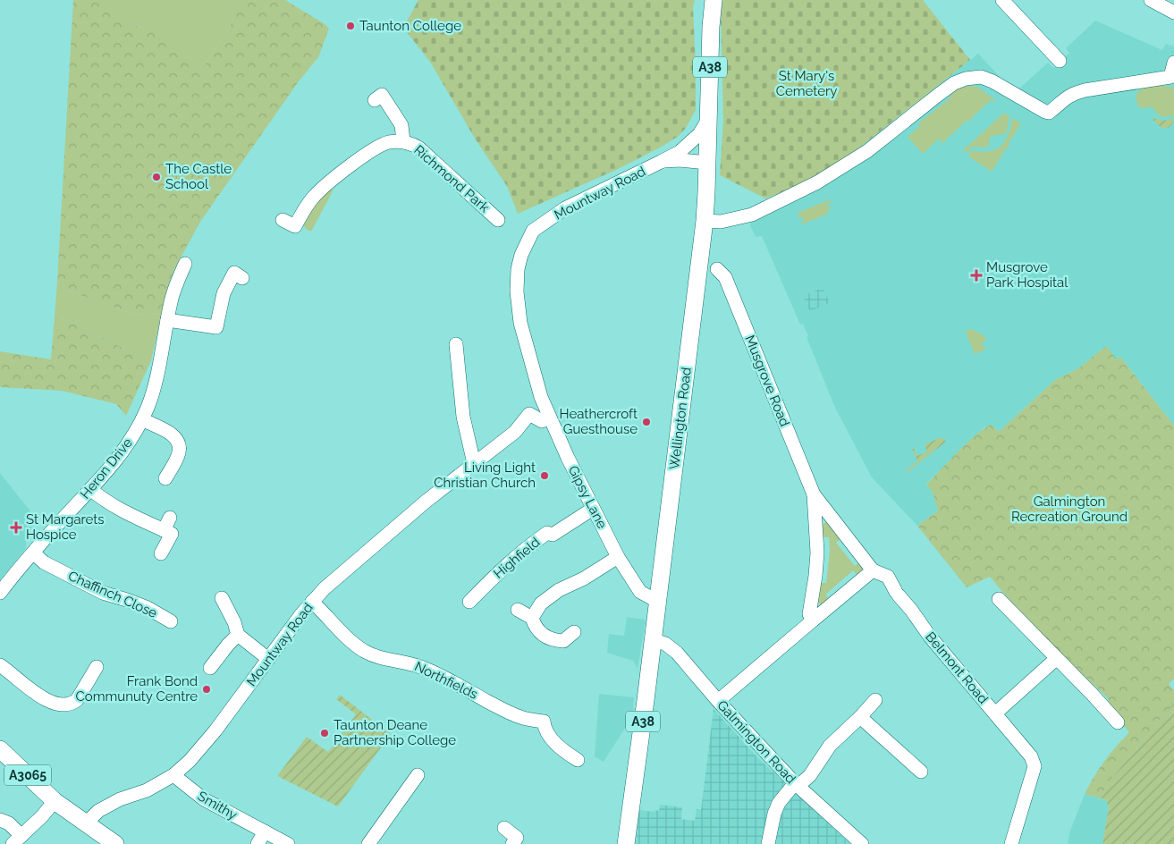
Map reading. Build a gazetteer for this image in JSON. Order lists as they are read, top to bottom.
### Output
{
  "streets": {
    "main road": ["A38", "Wellington Road", "A3065"],
    "street": [
      "Richmond Park",
      "Mountway Road",
      "Musgrove Road",
      "Heron Drive",
      "Gipsy Lane",
      "Highfield",
      "Chaffinch Close",
      "Belmont Road",
      "Northfields",
      "Galmington Road",
      "Smithy"
    ]
  },
  "crossings": [
    ["A38", "Mountway Road"],
    ["A38", "Wellington Road"],
    ["A38", "Gipsy Lane"],
    ["A38", "Galmington Road"],
    ["Mountway Road", "Gipsy Lane"],
    ["Mountway Road", "Northfields"],
    ["Mountway Road", "A3065"],
    ["Mountway Road", "Smithy"],
    ["Musgrove Road", "Belmont Road"],
    ["Wellington Road", "Gipsy Lane"],
    ["Heron Drive", "Chaffinch Close"],
    ["Gipsy Lane", "Highfield"]
  ],
  "parks": ["St Mary's Cemetery", "Galmington Recreation Ground"],
  "places": {
    "other": [
      "Taunton College",
      "The Castle School",
      "Heathercroft Guesthouse",
      "Living Light Christian Church",
      "Frank Bond Communuty Centre",
      "Taunton Deane Partnership College"
    ],
    "health": ["Musgrove Park Hospital", "St Margarets Hospice"]
  }
}
